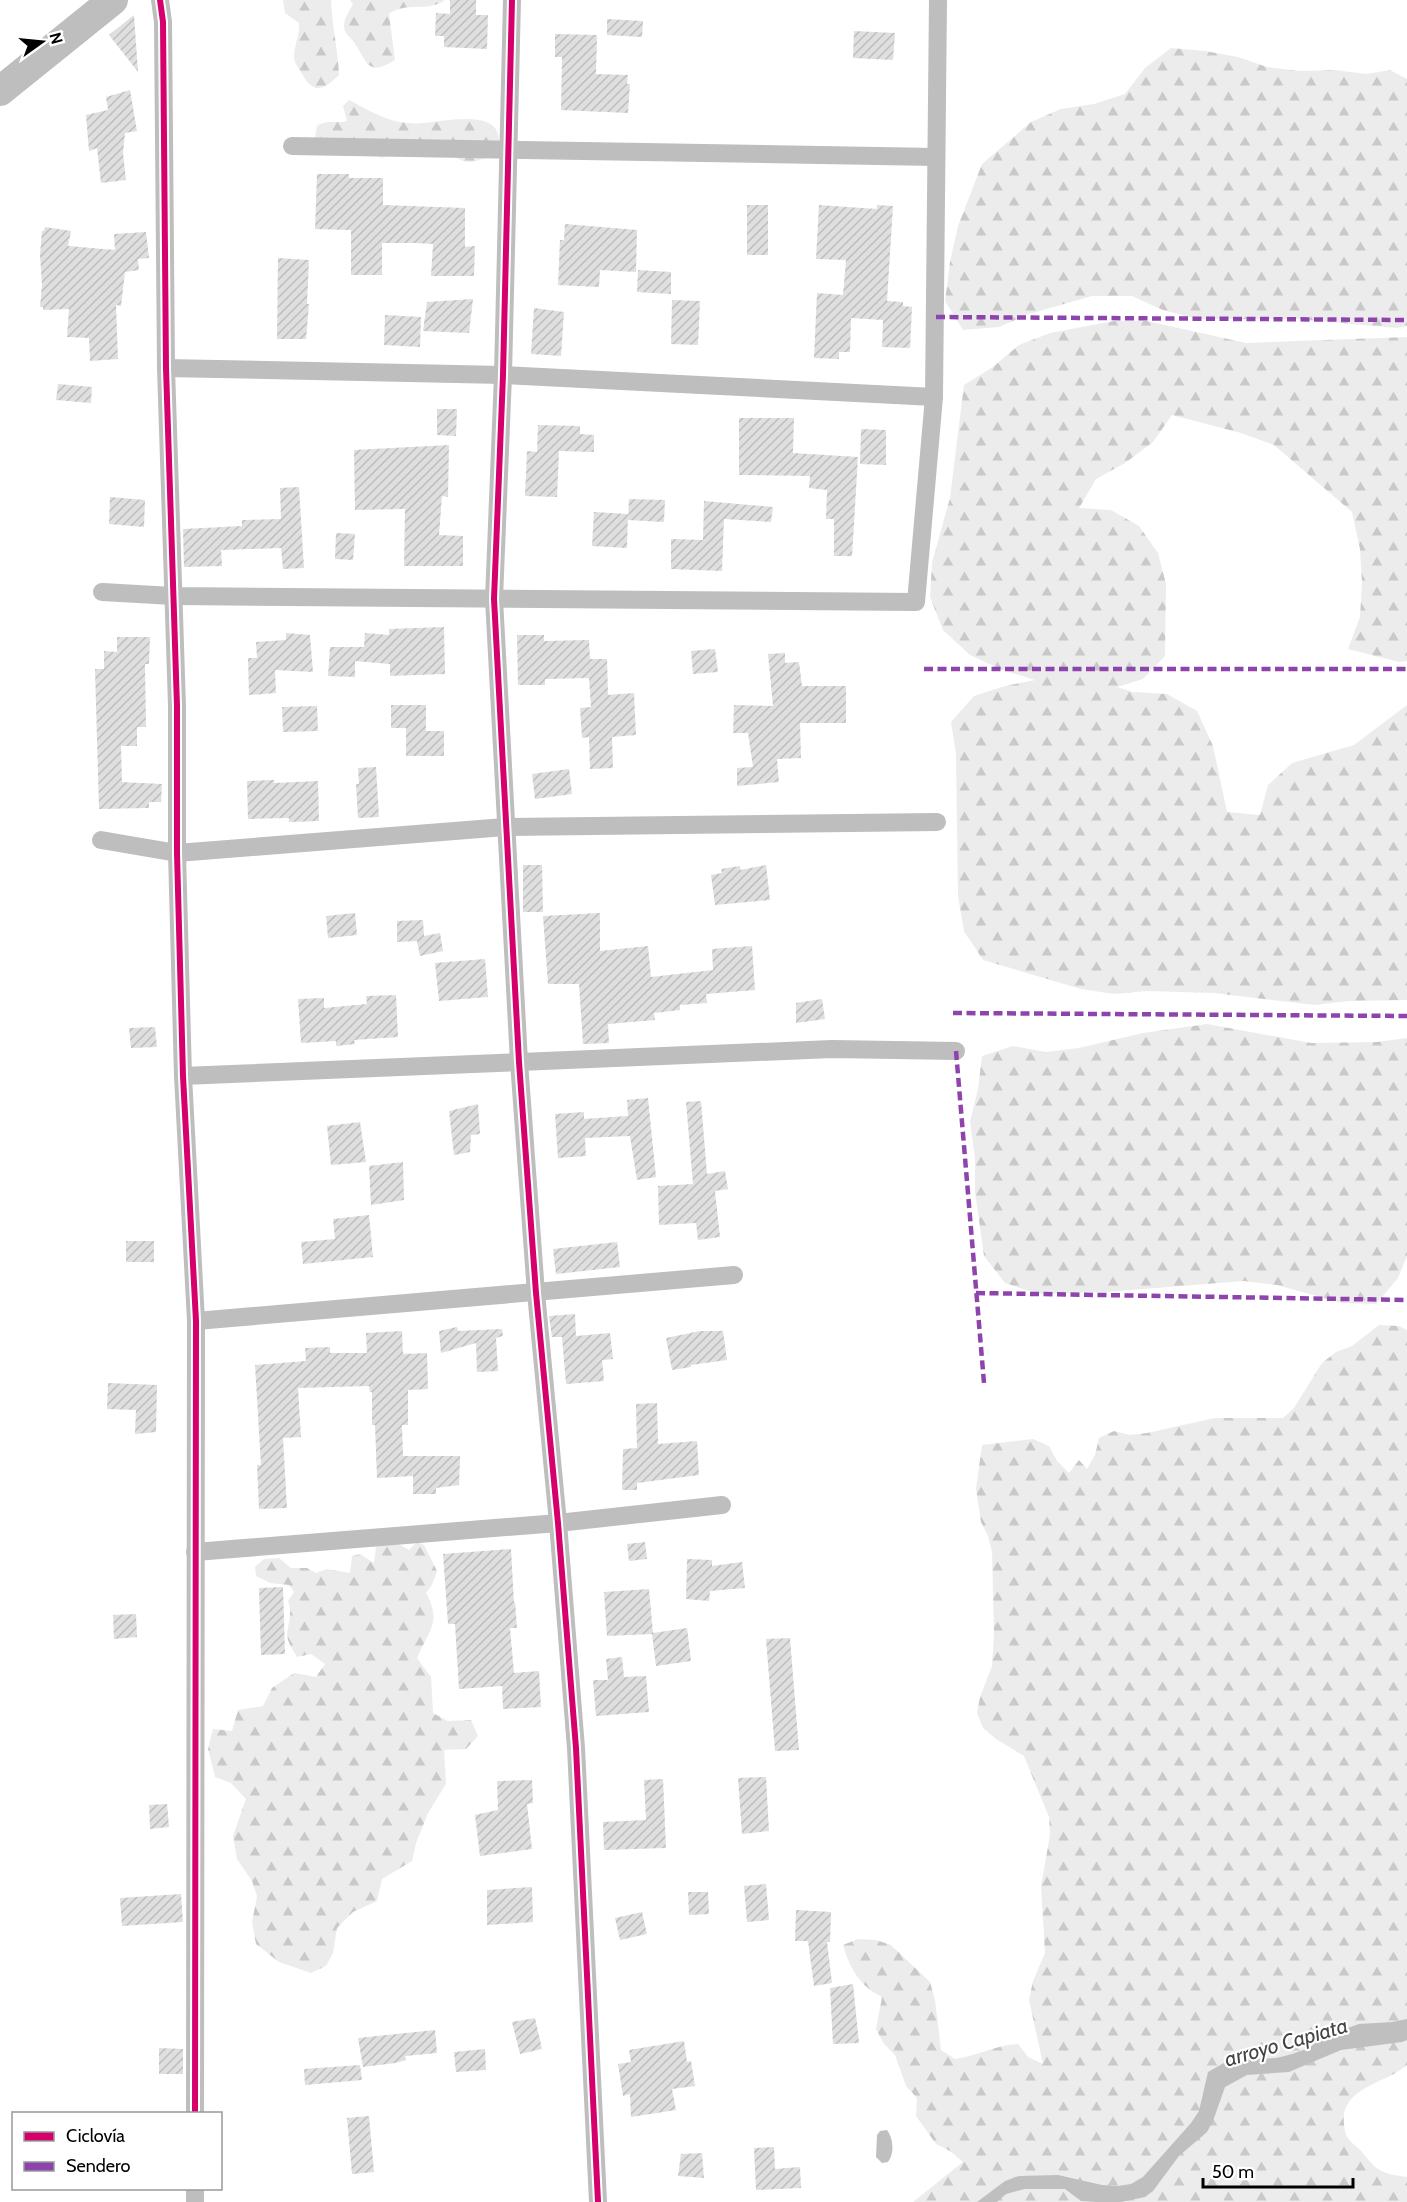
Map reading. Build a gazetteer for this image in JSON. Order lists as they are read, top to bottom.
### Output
{
  "water": ["arroyo Capiata"],
  "legend": ["Ciclovía", "Sendero"],
  "scale_bar": "50 m",
  "north": "right"
}
